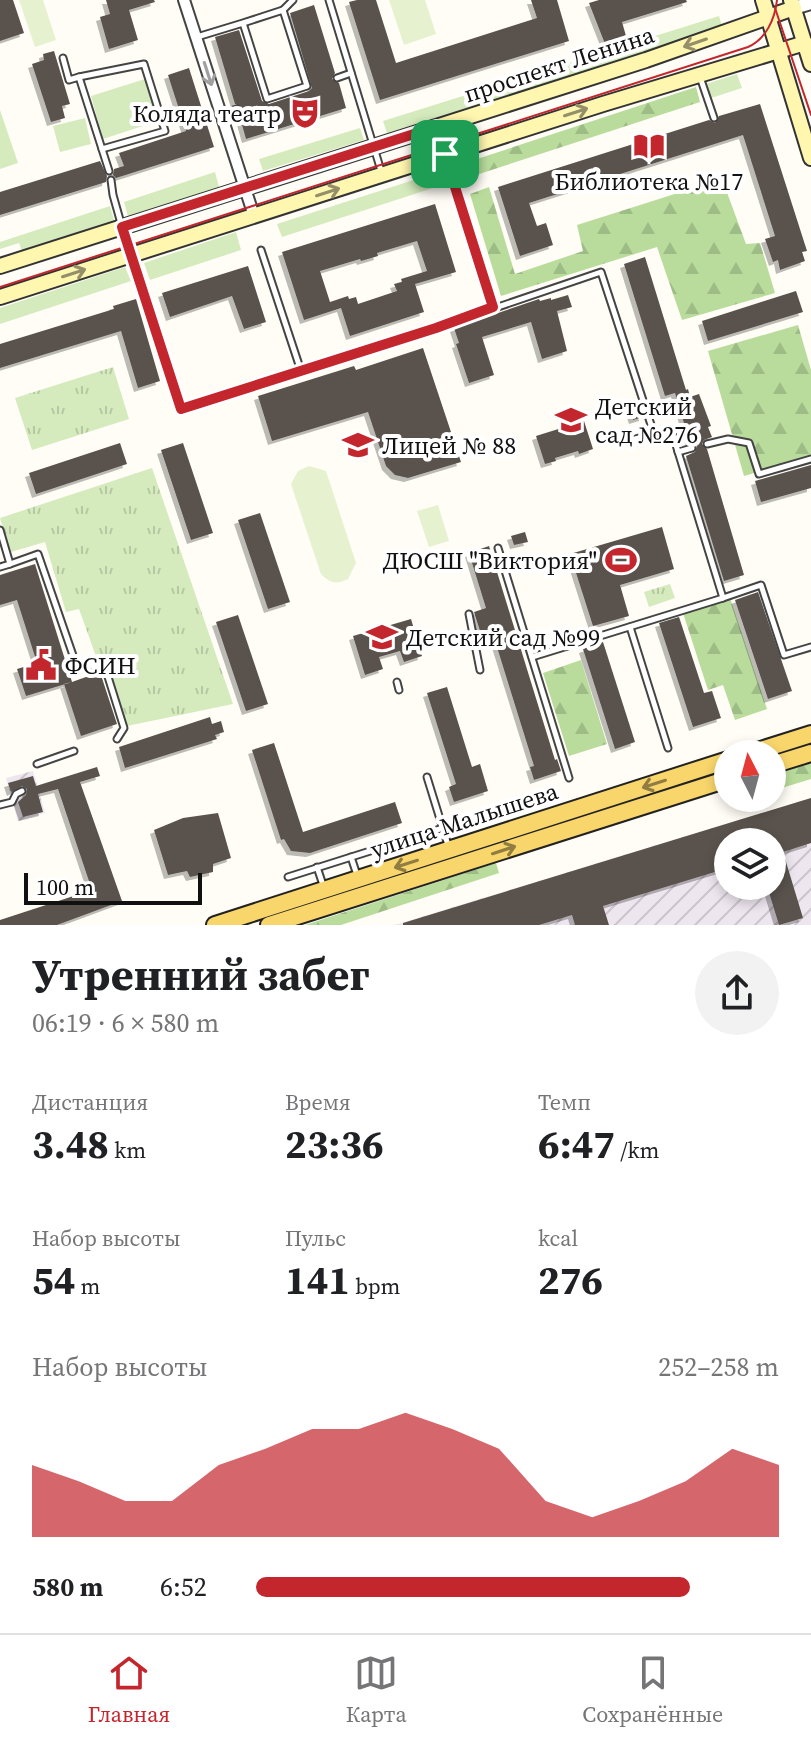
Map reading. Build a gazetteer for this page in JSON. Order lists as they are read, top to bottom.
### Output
{
  "streets": {
    "main road": ["проспект Ленина", "улица Малышева"]
  },
  "places": {
    "theatre": ["Коляда театр"],
    "library": ["Библиотека №17"],
    "school or university": ["Детский сад №276", "Лицей № 88", "Детский сад №99"],
    "sports": ["ДЮСШ \"Виктория\""],
    "public building": ["ФСИН"]
  },
  "scale_bar": "100 m",
  "north": "top",
  "page": {
    "scale": "100 m",
    "heading": ["Утренний забег", "06:19 · 6 × 580 m"],
    "stats": [
      ["Дистанция", "3.48 km"],
      ["Время", "23:36"],
      ["Темп", "6:47 /km"],
      ["Набор высоты", "54 m"],
      ["Пульс", "141 bpm"],
      ["kcal", "276"]
    ],
    "chart": ["Набор высоты", "252–258 m"],
    "list": [
      {
        "name": "580 m",
        "note": "6:52"
      }
    ],
    "tabs": ["Главная", "Карта", "Сохранённые"]
  }
}
